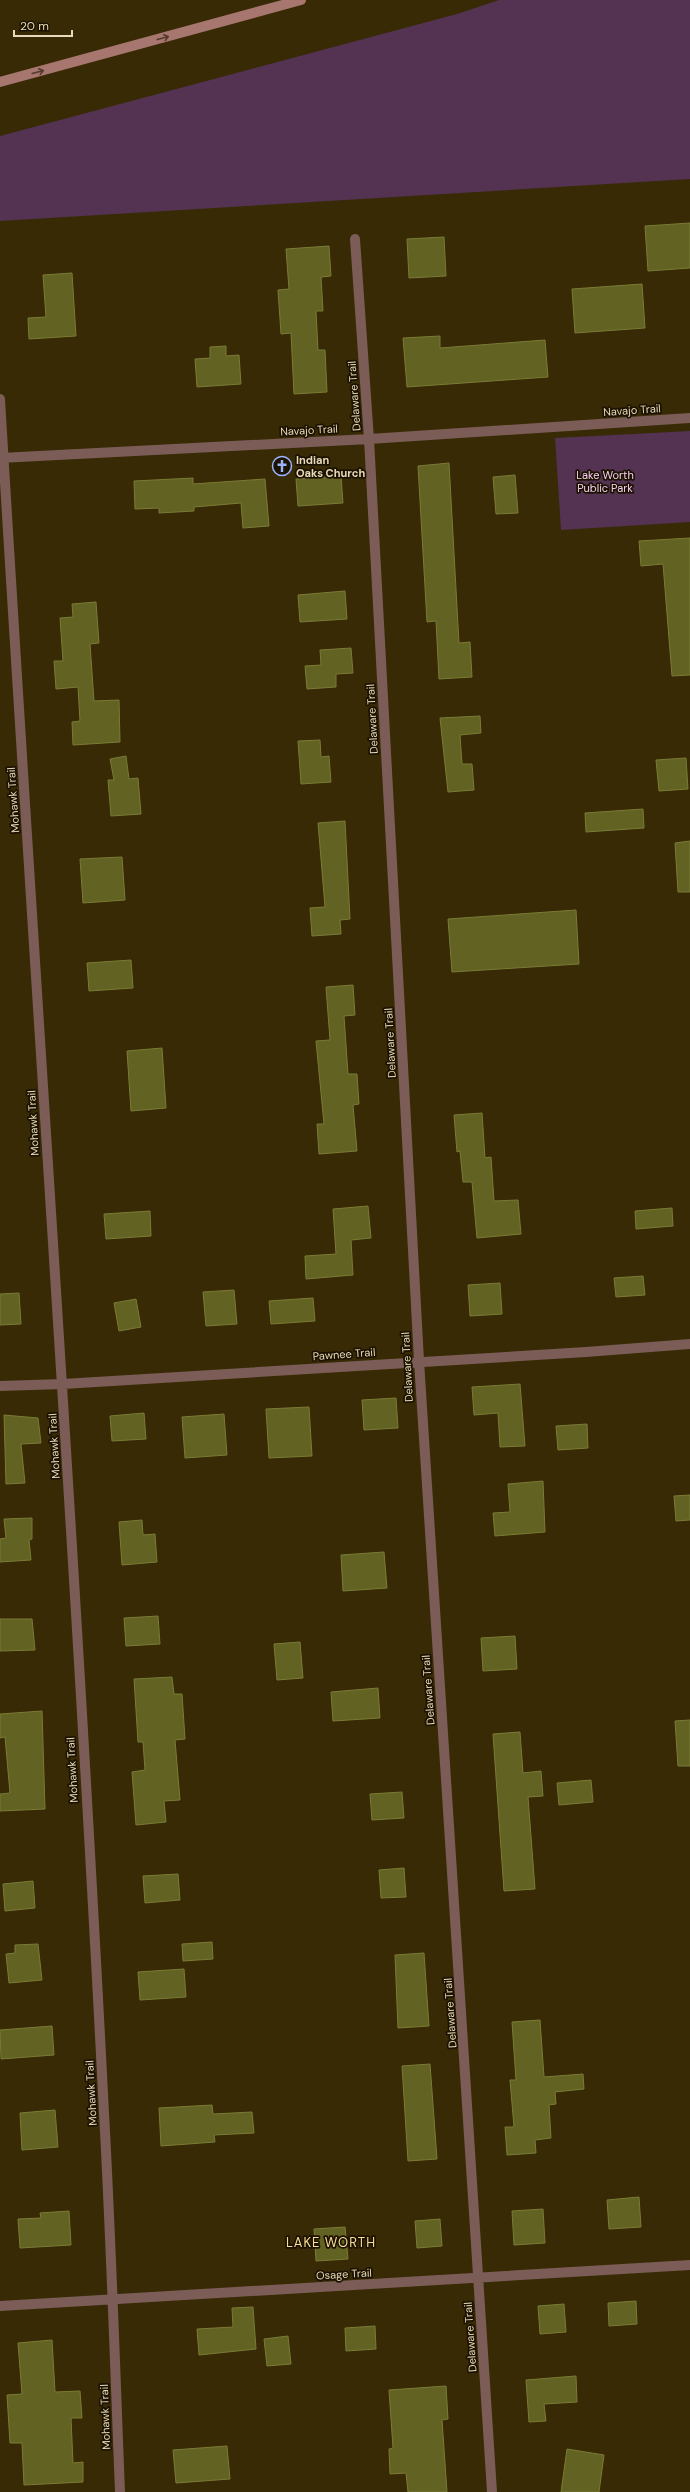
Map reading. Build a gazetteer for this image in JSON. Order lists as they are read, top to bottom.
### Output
{
  "streets": {
    "street": [
      "Delaware Trail",
      "Navajo Trail",
      "Mohawk Trail",
      "Pawnee Trail",
      "Osage Trail"
    ]
  },
  "crossings": [
    ["Delaware Trail", "Navajo Trail"],
    ["Delaware Trail", "Pawnee Trail"],
    ["Delaware Trail", "Osage Trail"],
    ["Navajo Trail", "Mohawk Trail"],
    ["Mohawk Trail", "Pawnee Trail"],
    ["Mohawk Trail", "Osage Trail"]
  ],
  "districts": ["LAKE WORTH"],
  "parks": ["Lake Worth Public Park"],
  "places": {
    "church": ["Indian Oaks Church"]
  },
  "scale_bar": "20 m"
}
